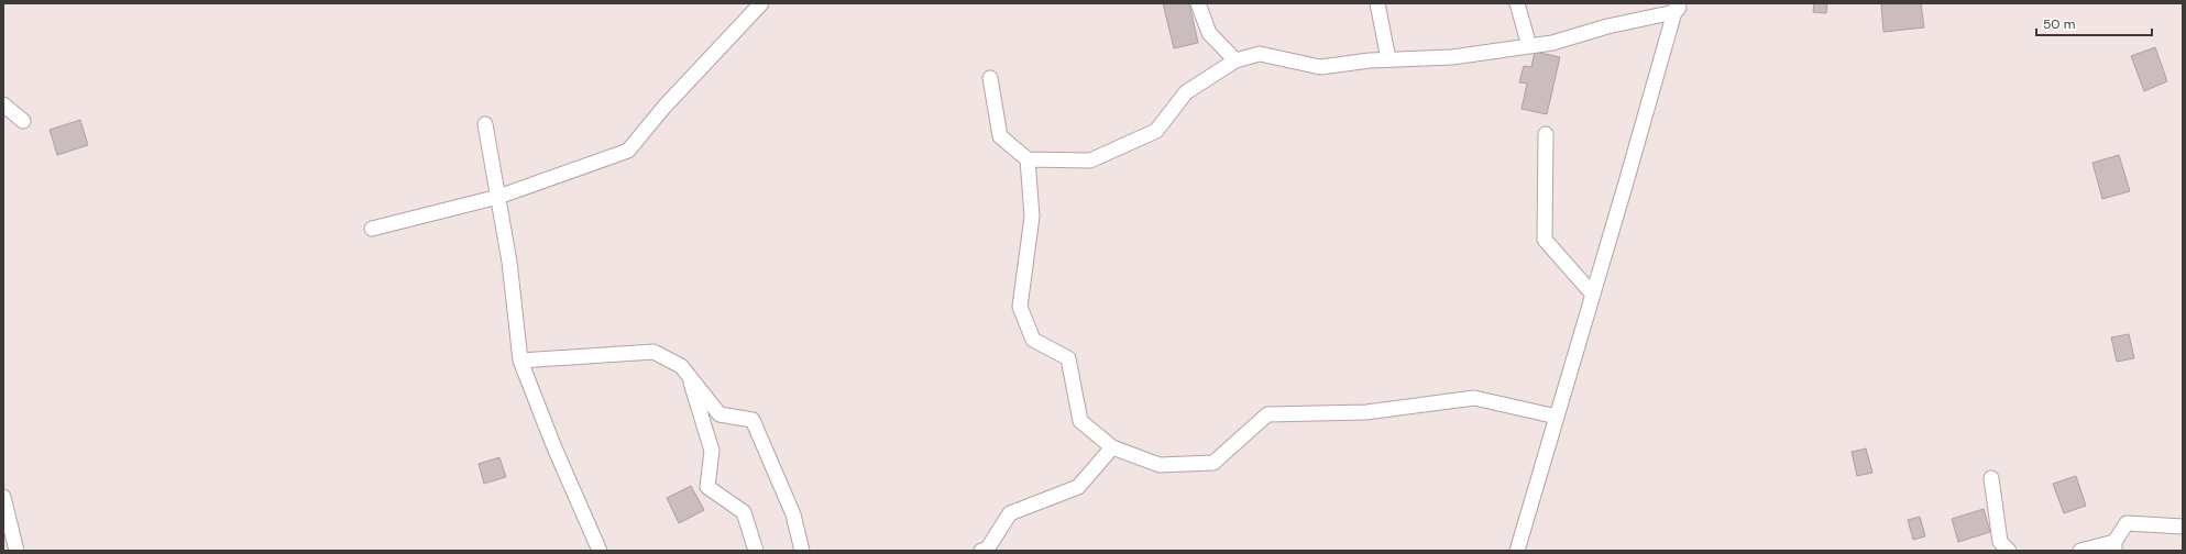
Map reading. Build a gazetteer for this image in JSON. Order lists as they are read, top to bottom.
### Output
{
  "scale_bar": "50 m"
}
